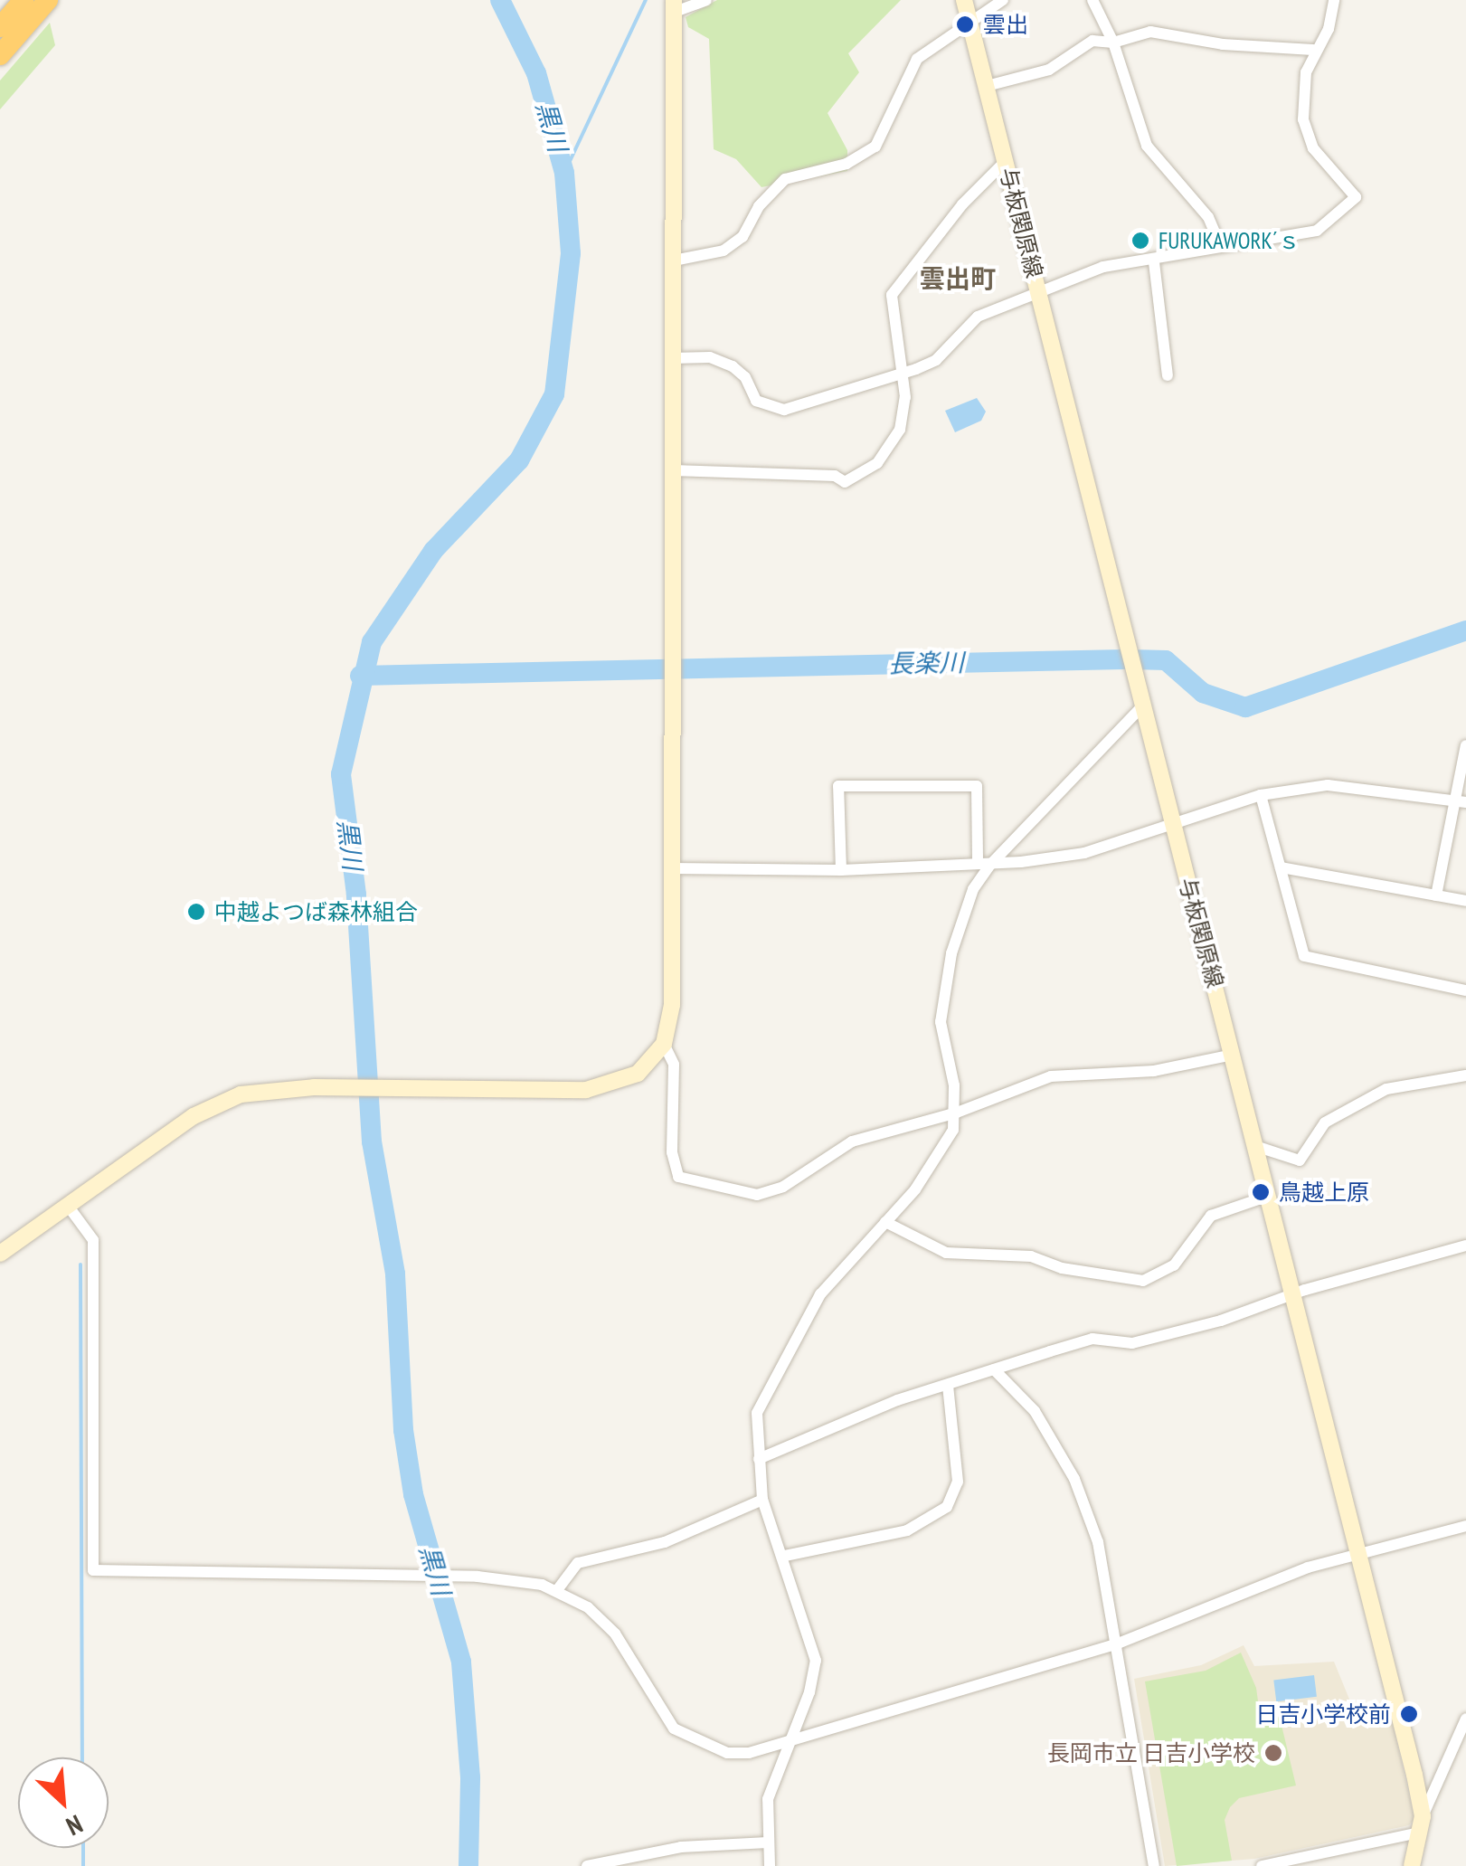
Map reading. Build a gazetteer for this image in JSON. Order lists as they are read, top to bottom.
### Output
{
  "streets": {
    "main road": ["与板関原線"]
  },
  "districts": ["雲出町"],
  "water": ["黒川", "長楽川"],
  "places": [
    "雲出",
    "FURUKAWORK´ｓ",
    "中越よつば森林組合",
    "鳥越上原",
    "日吉小学校前",
    "長岡市立 日吉小学校"
  ],
  "north": "bottom right"
}
